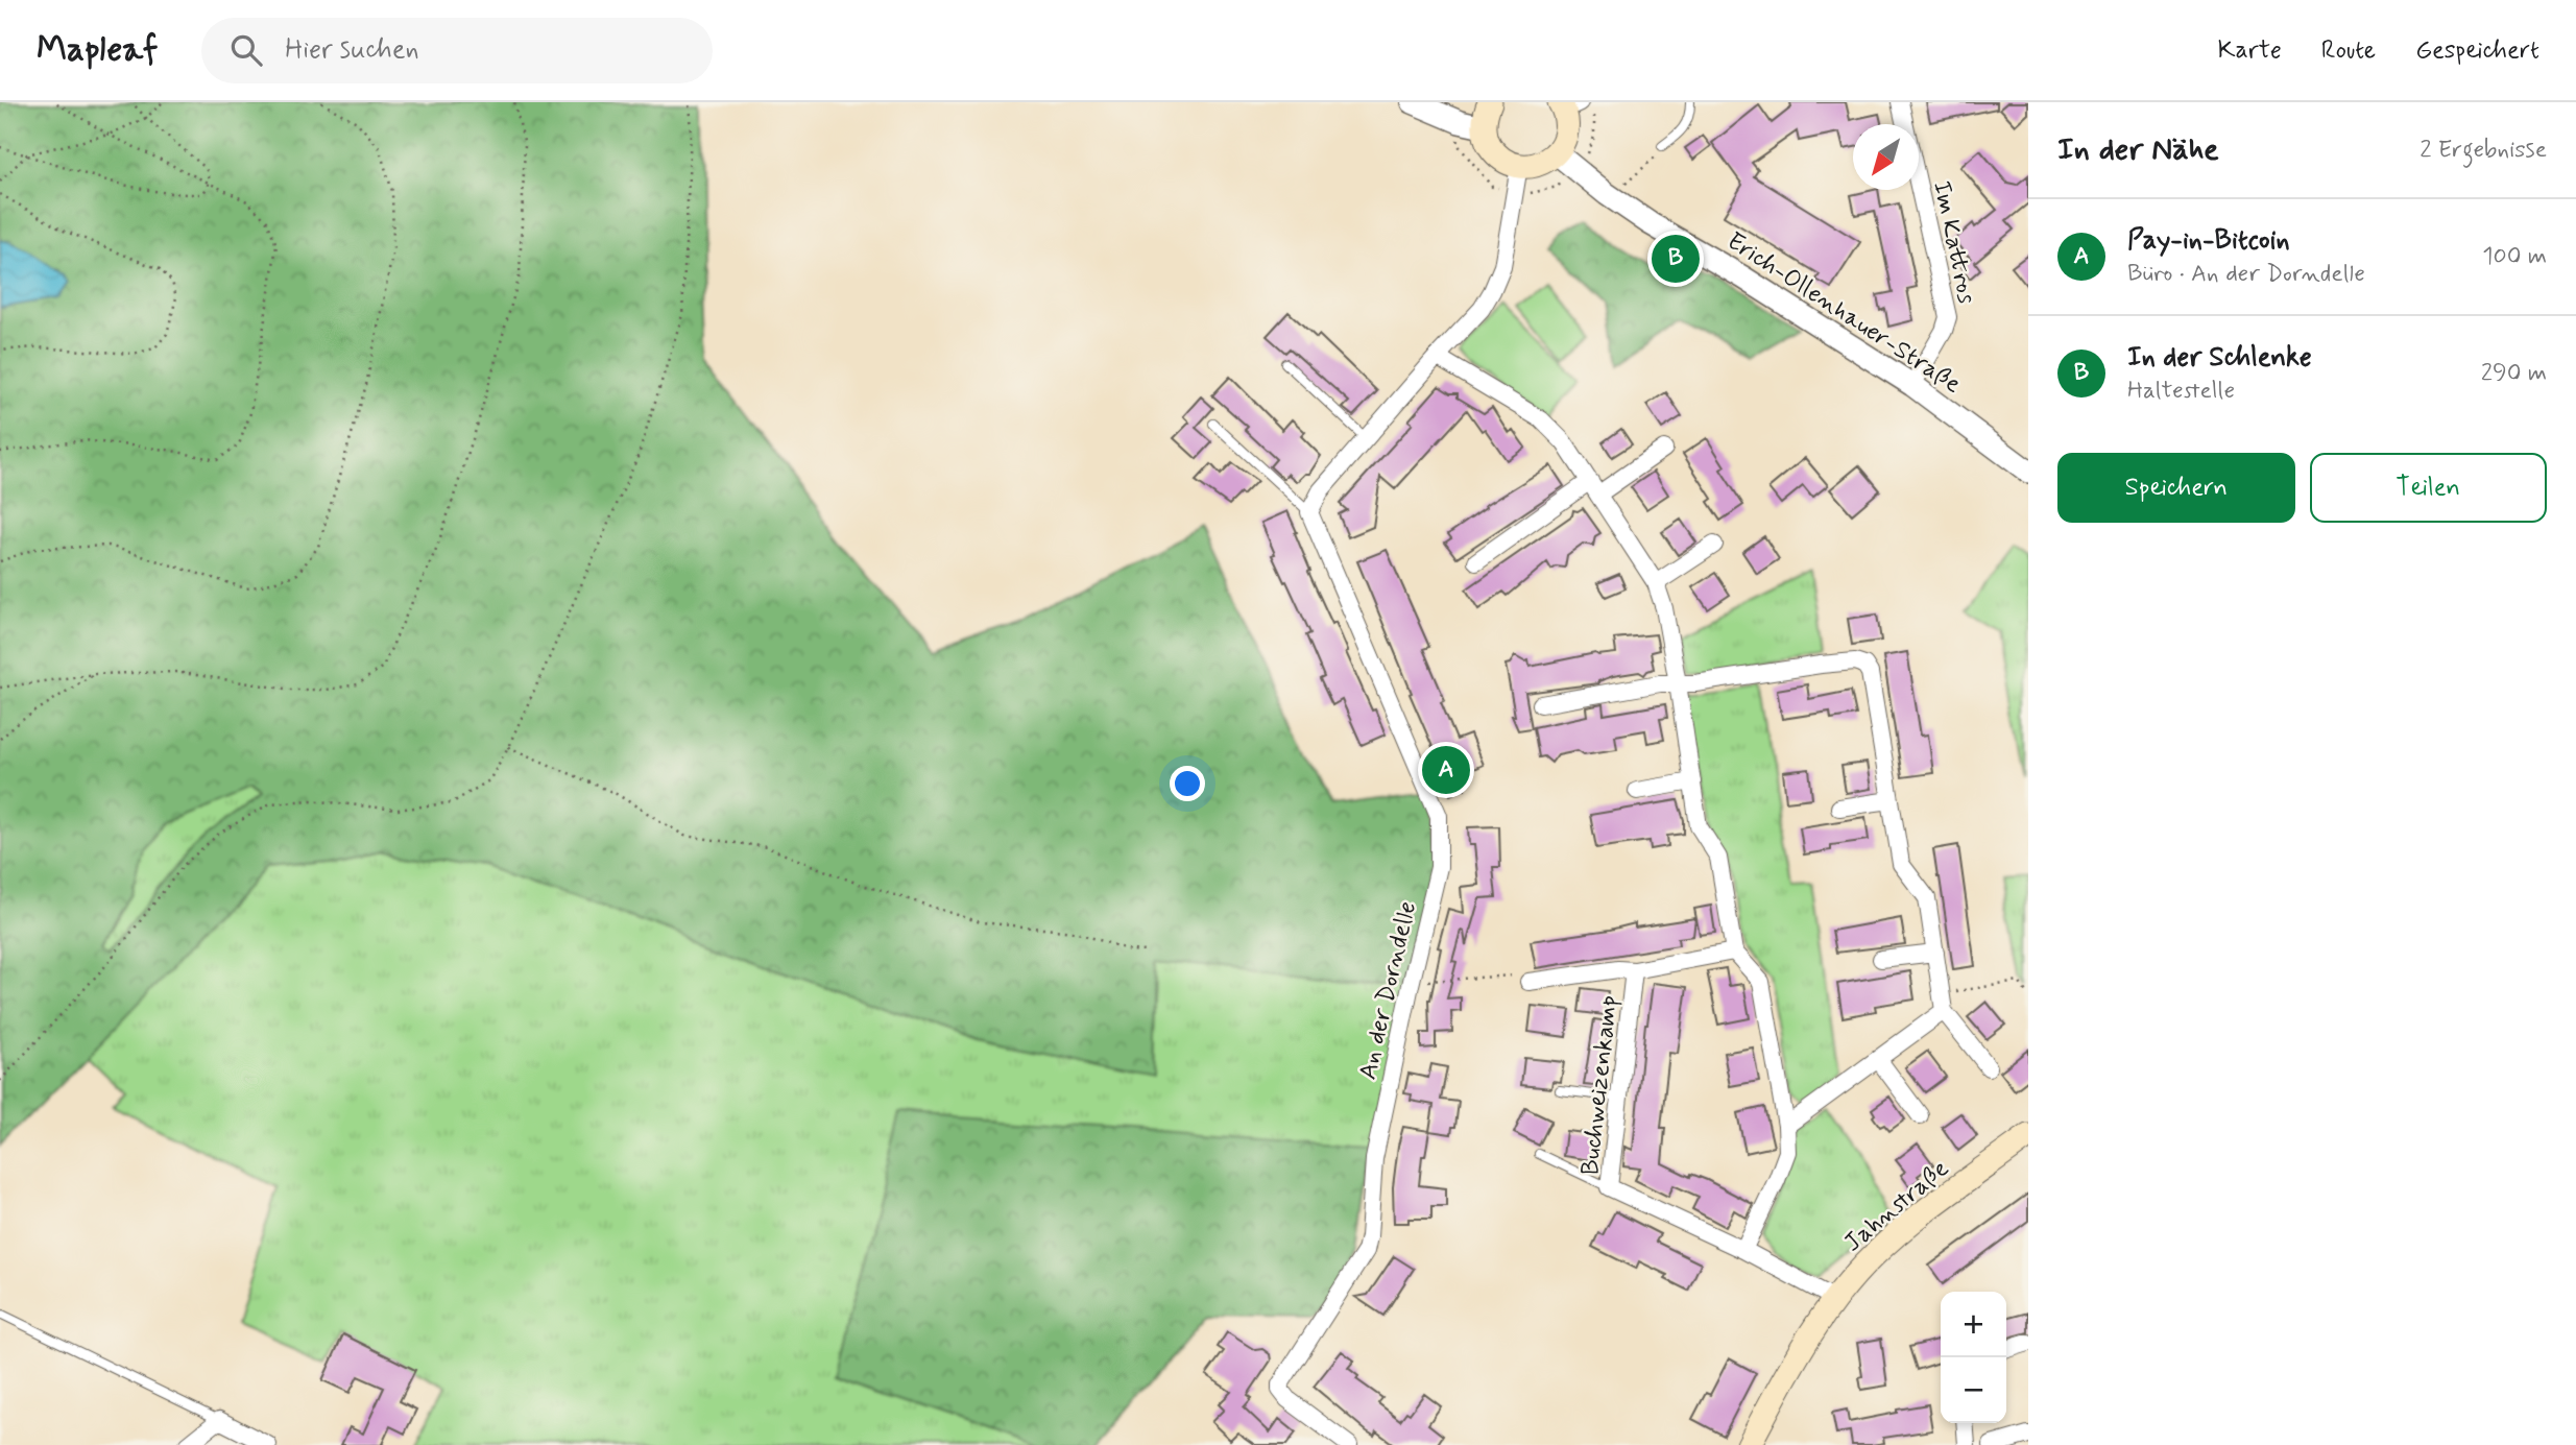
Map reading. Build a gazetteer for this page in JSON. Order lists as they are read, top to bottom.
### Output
{
  "streets": {
    "main road": ["Jahnstraße"],
    "street": [
      "Im Kattros",
      "Erich-Ollenhauer-Straße",
      "An der Dorndelle",
      "Buchweizenkamp"
    ]
  },
  "crossings": [
    ["Im Kattros", "Erich-Ollenhauer-Straße"],
    ["Buchweizenkamp", "Jahnstraße"]
  ],
  "north": "bottom left",
  "page": {
    "header": "Mapleaf",
    "search": "Hier suchen",
    "nav": ["Karte", "Route", "Gespeichert"],
    "heading": ["In der Nähe", "2 Ergebnisse"],
    "list": [
      {
        "mark": "A",
        "name": "Pay-in-Bitcoin",
        "note": "Büro · An der Dorndelle",
        "value": "100 m"
      },
      {
        "mark": "B",
        "name": "In der Schlenke",
        "note": "Haltestelle",
        "value": "290 m"
      }
    ],
    "pins": ["B", "A"],
    "buttons": ["Speichern", "Teilen"],
    "map_buttons": ["+", "−"]
  }
}
